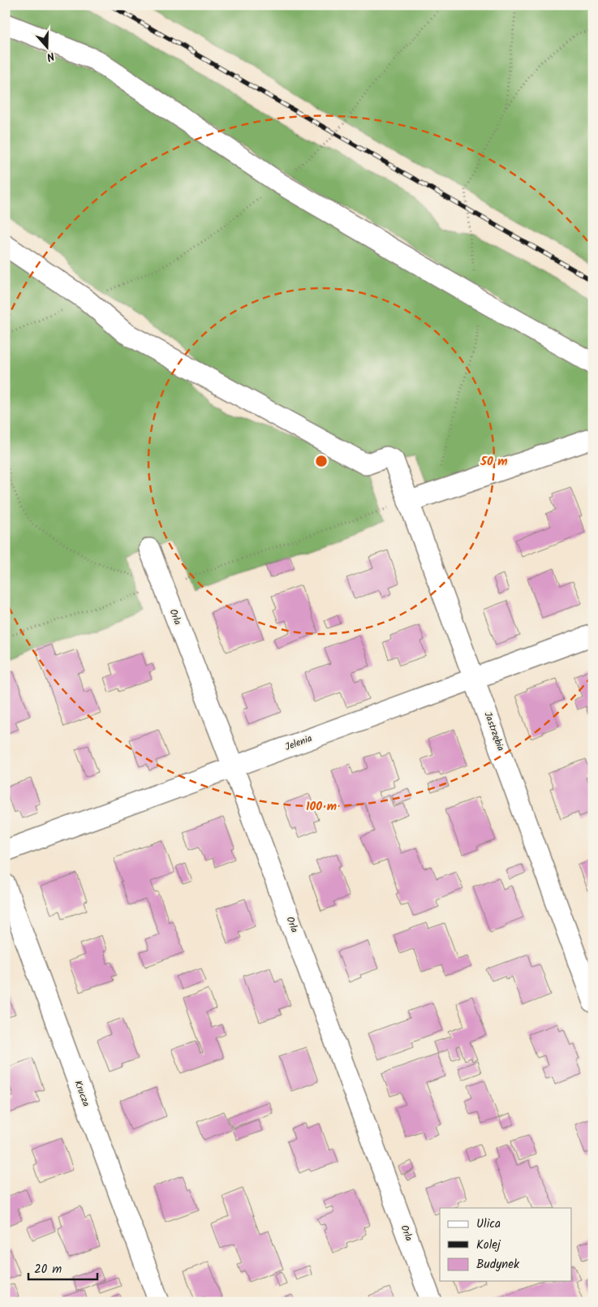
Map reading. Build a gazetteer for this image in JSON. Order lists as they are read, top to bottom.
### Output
{
  "streets": {
    "street": [
      "Orla",
      "Jastrzębia",
      "Jelenia",
      "Krucza"
    ]
  },
  "crossings": [
    ["Orla", "Jelenia"],
    ["Jastrzębia", "Jelenia"]
  ],
  "legend": ["Ulica", "Kolej", "Budynek"],
  "scale_bar": "20 m",
  "north": "bottom",
  "rings": ["50 m", "100 m"]
}
